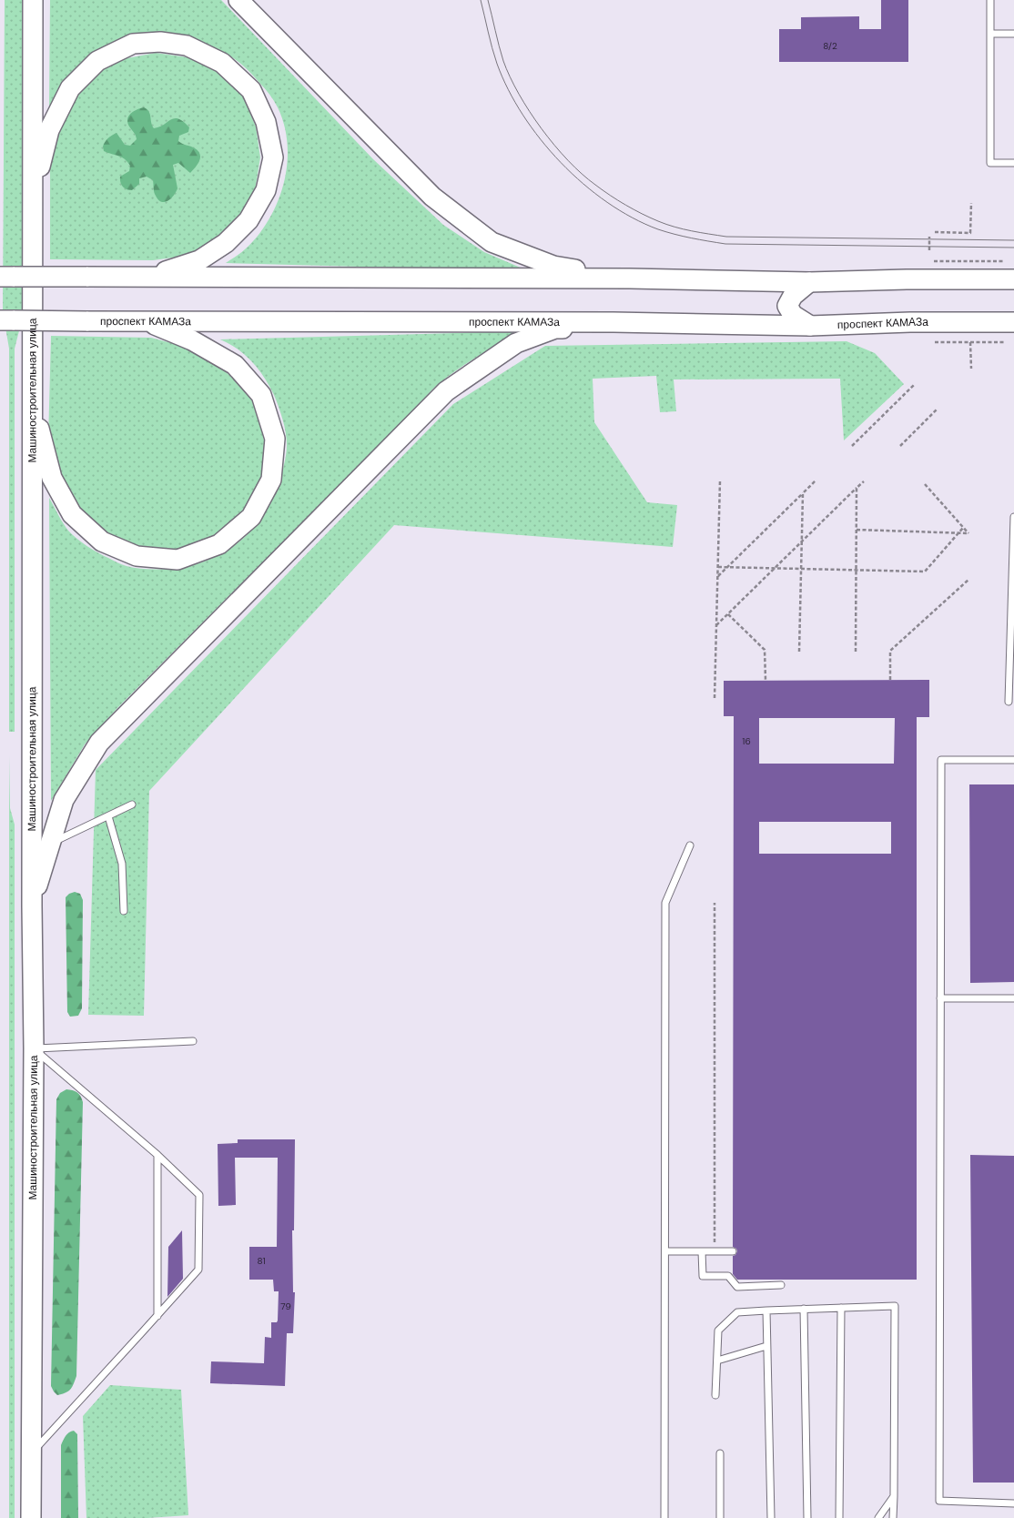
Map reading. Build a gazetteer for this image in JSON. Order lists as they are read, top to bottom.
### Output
{
  "streets": {
    "main road": ["проспект КАМАЗа", "Машиностроительная улица"]
  },
  "house_numbers": [
    "8/2",
    "16",
    "81",
    "79"
  ]
}
